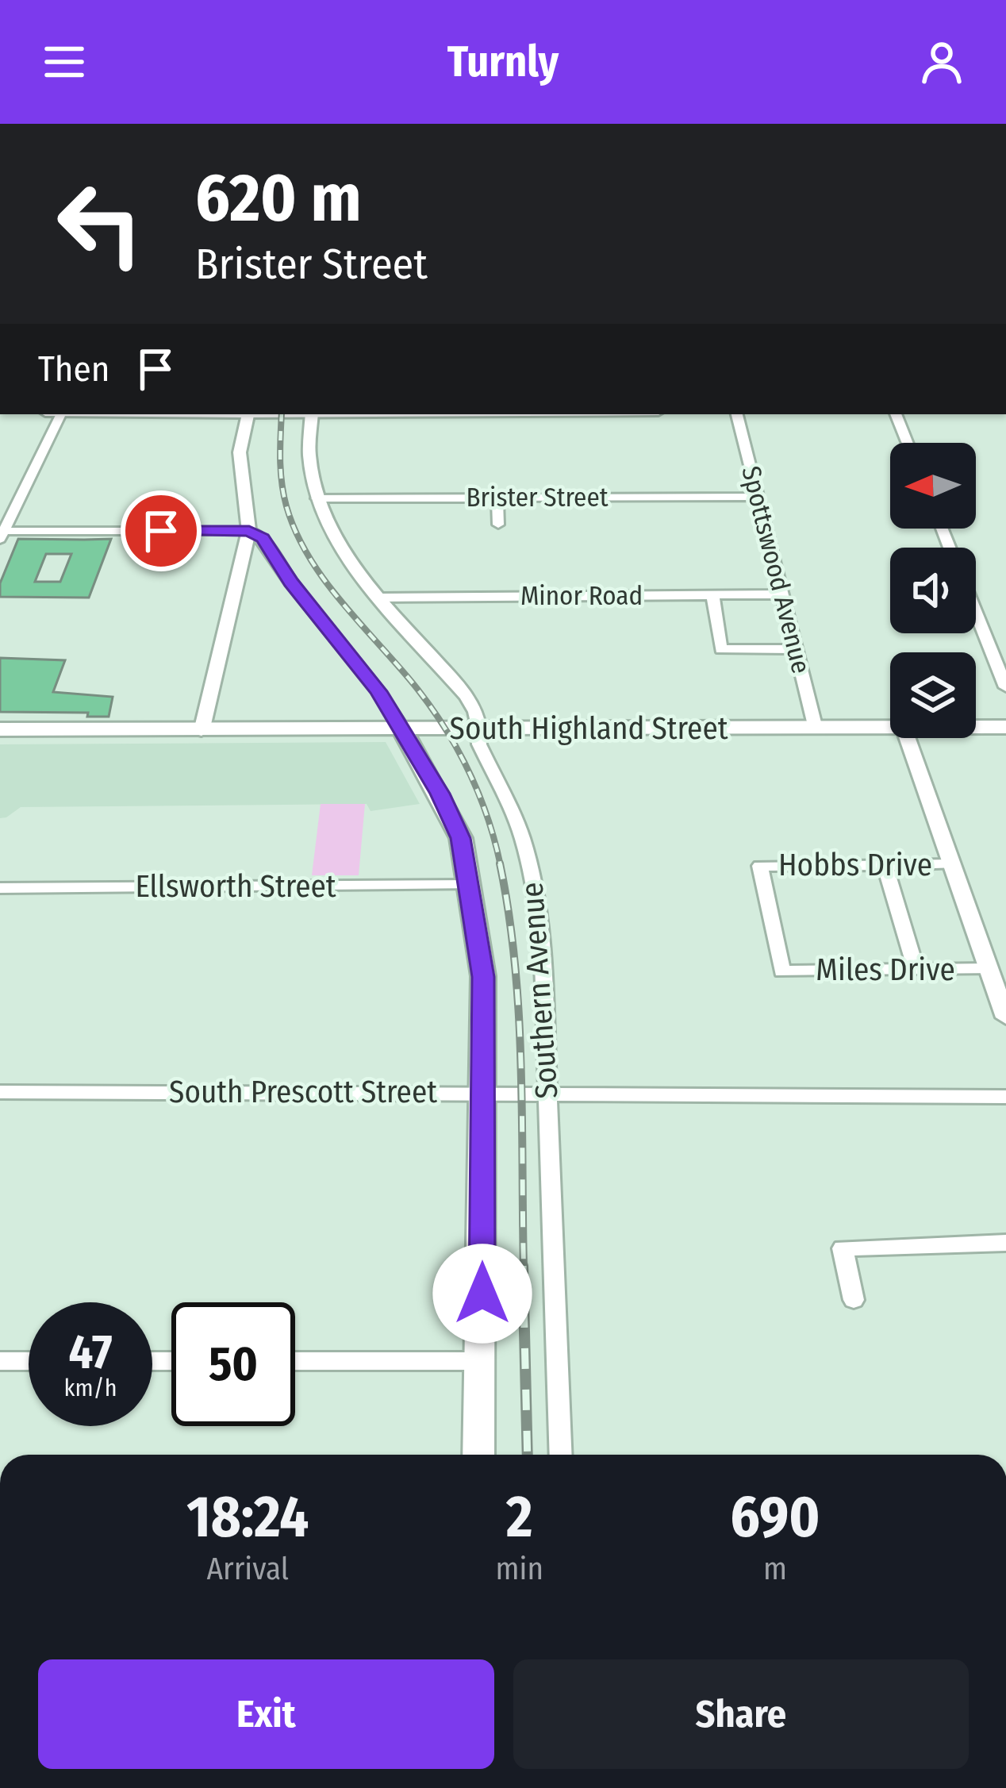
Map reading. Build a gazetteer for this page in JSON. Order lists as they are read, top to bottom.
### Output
{
  "streets": {
    "main road": ["South Highland Street", "Southern Avenue"],
    "street": [
      "Brister Street",
      "Spottswood Avenue",
      "Minor Road",
      "Hobbs Drive",
      "Ellsworth Street",
      "Miles Drive",
      "South Prescott Street"
    ]
  },
  "crossings": [
    ["Brister Street", "Spottswood Avenue"],
    ["Brister Street", "Southern Avenue"],
    ["Spottswood Avenue", "Minor Road"],
    ["Spottswood Avenue", "South Highland Street"],
    ["Minor Road", "Southern Avenue"],
    ["South Highland Street", "Southern Avenue"],
    ["Hobbs Drive", "Miles Drive"],
    ["Ellsworth Street", "Southern Avenue"],
    ["Southern Avenue", "South Prescott Street"]
  ],
  "north": "left",
  "page": {
    "header": "Turnly",
    "turn": ["620 m", "Brister Street"],
    "then": "Then",
    "speed": "47 km/h",
    "limit": "50",
    "eta": [
      "18:24",
      "Arrival",
      "2",
      "min",
      "690",
      "m"
    ],
    "buttons": ["Exit", "Share"]
  }
}
